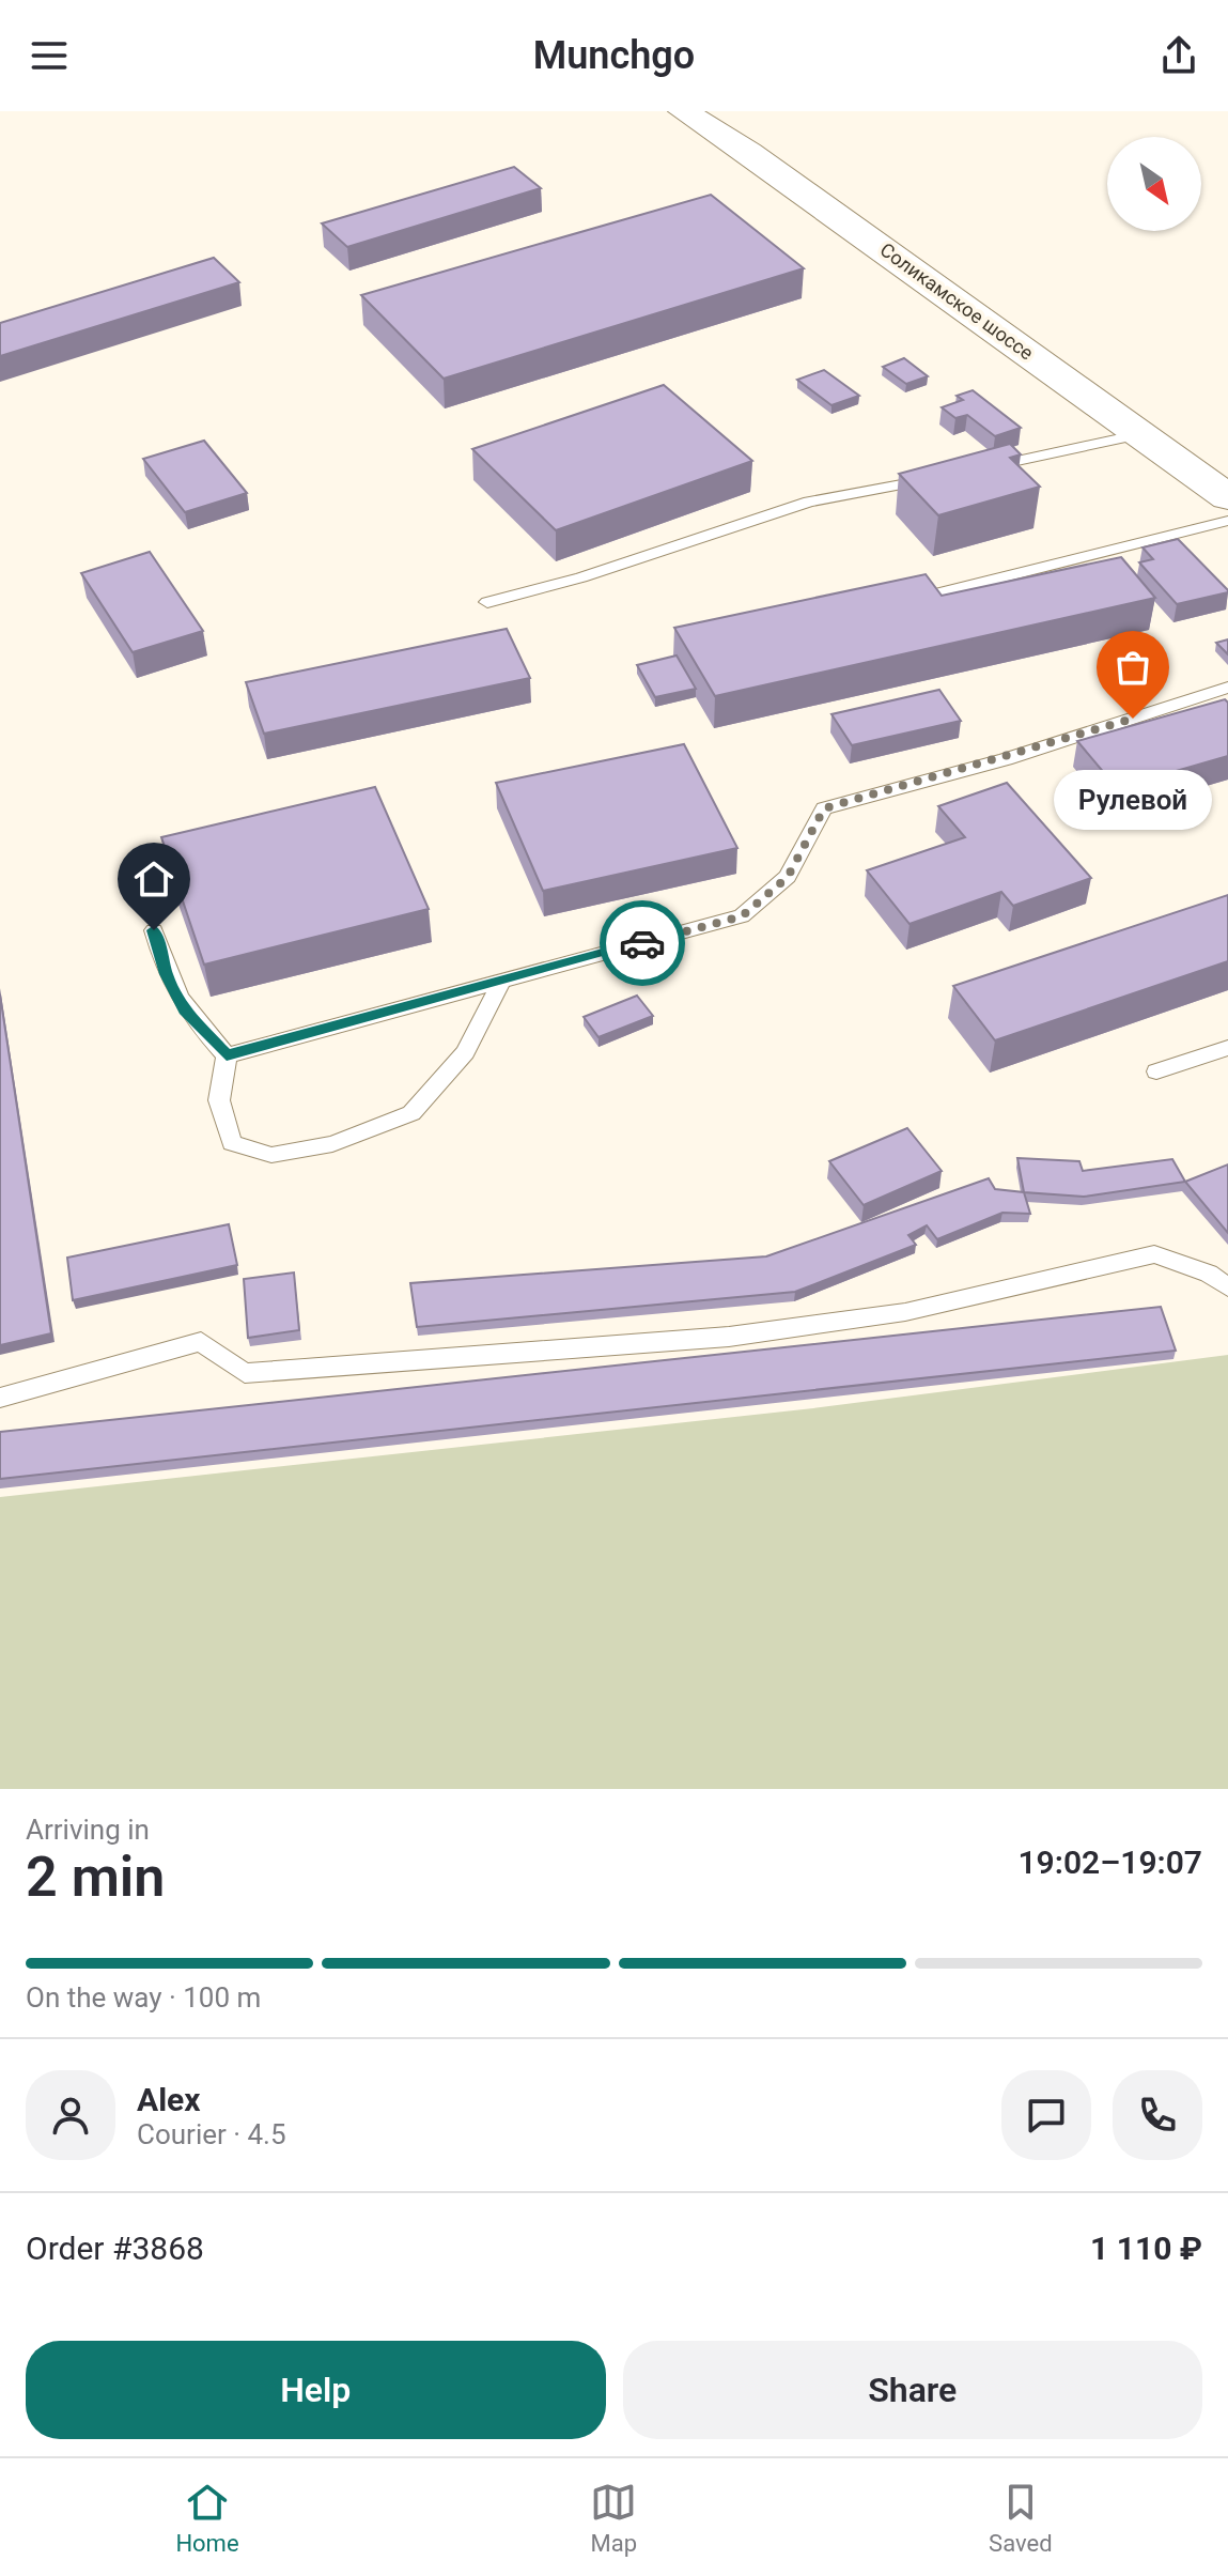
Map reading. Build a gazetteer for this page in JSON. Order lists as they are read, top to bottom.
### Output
{
  "streets": {
    "highway": ["Соликамское шоссе"]
  },
  "places": ["Рулевой"],
  "north": "bottom right",
  "page": {
    "header": "Munchgo",
    "bubble": "Рулевой",
    "heading": ["2 min", "Arriving in", "19:02–19:07"],
    "panel": [
      "Alex",
      "Courier · 4.5",
      "Order #3868",
      "1 110 ₽"
    ],
    "bar": "On the way · 100 m",
    "buttons": ["Help", "Share"],
    "tabs": ["Home", "Map", "Saved"]
  }
}
